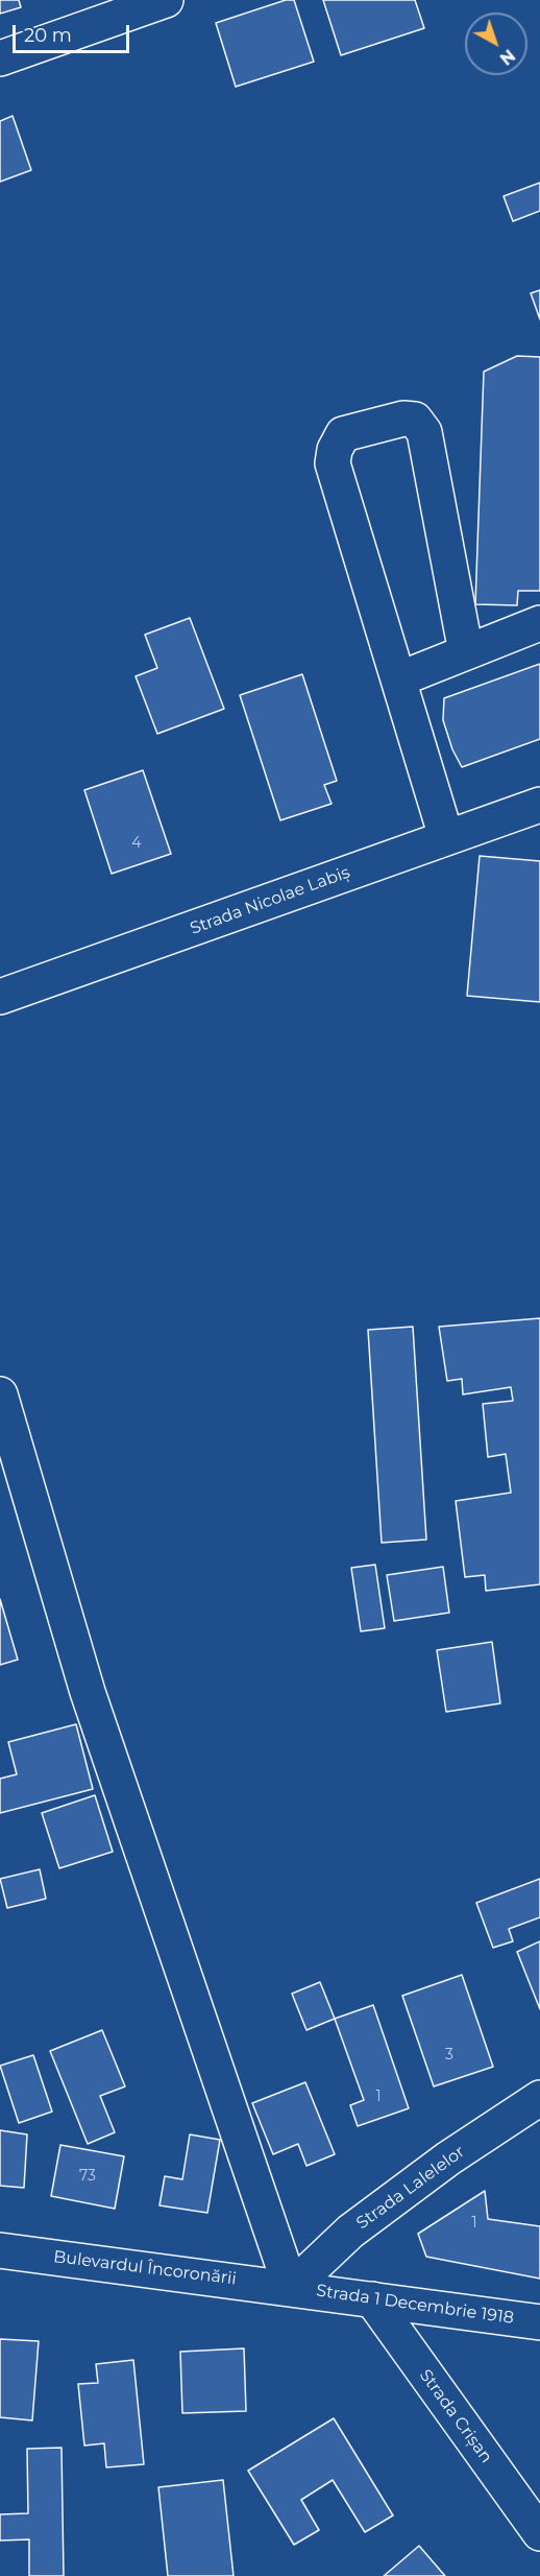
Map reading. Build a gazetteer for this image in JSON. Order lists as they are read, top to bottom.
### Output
{
  "streets": {
    "street": [
      "Strada Nicolae Labiș",
      "Strada Lalelelor",
      "Bulevardul Încoronării",
      "Strada 1 Decembrie 1918",
      "Strada Crișan"
    ]
  },
  "crossings": [
    ["Strada Lalelelor", "Bulevardul Încoronării"],
    ["Strada Lalelelor", "Strada 1 Decembrie 1918"],
    ["Bulevardul Încoronării", "Strada 1 Decembrie 1918"],
    ["Strada 1 Decembrie 1918", "Strada Crișan"]
  ],
  "house_numbers": [
    "4",
    "3",
    "1",
    "73",
    "1"
  ],
  "scale_bar": "20 m",
  "north": "bottom right"
}
